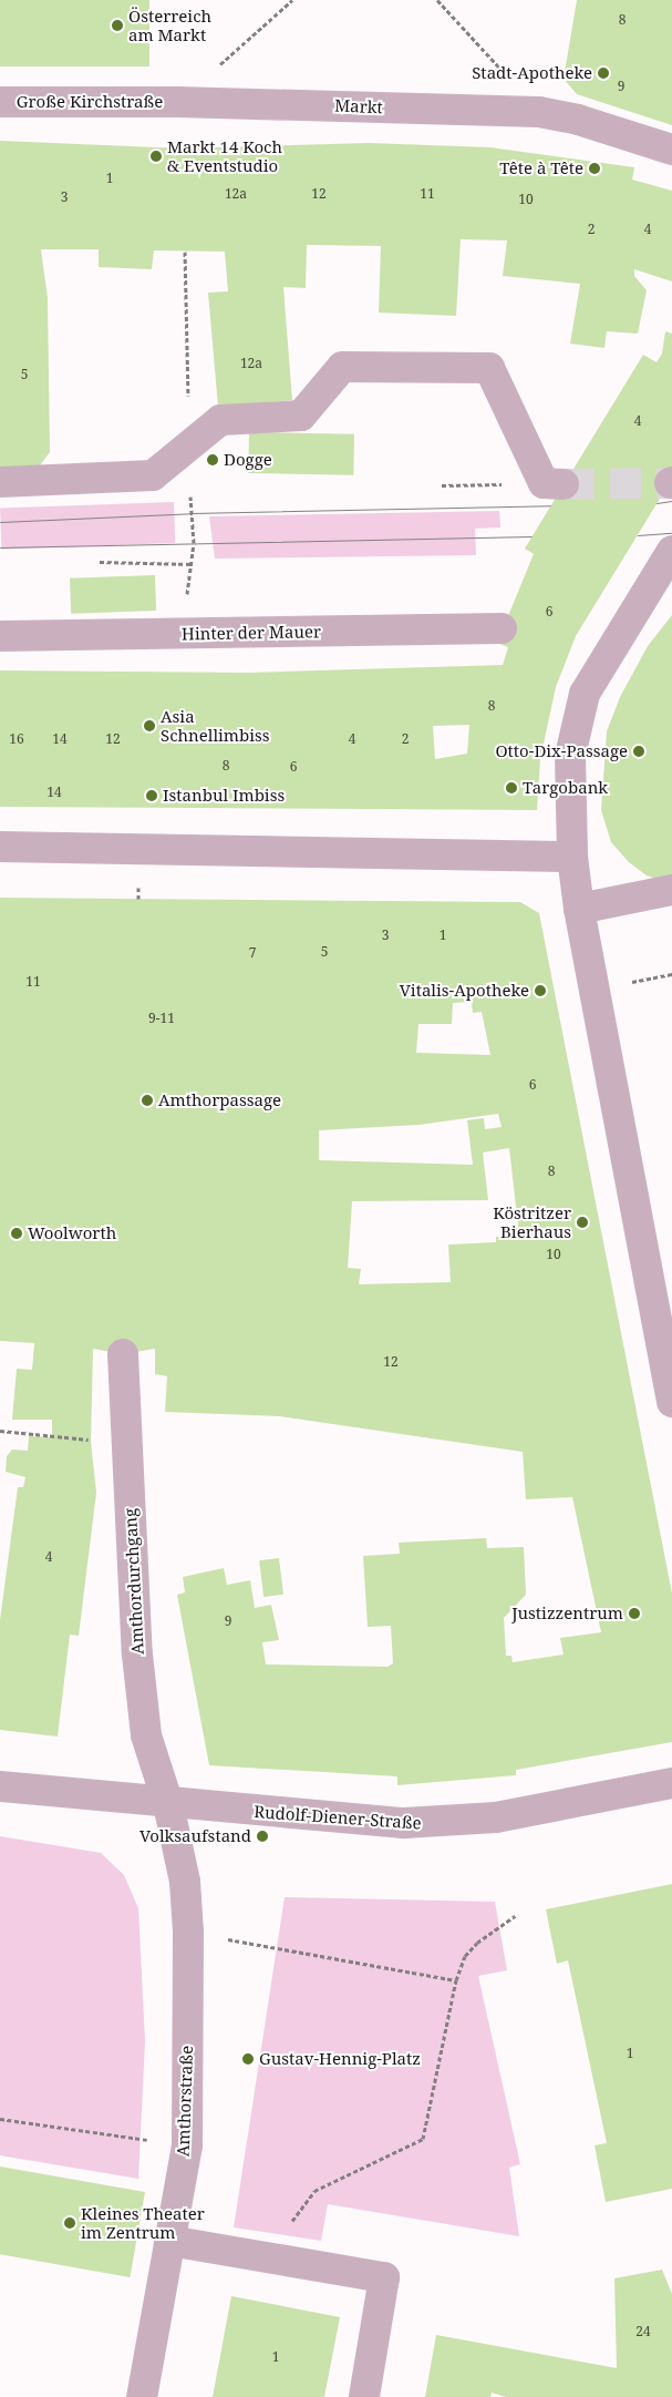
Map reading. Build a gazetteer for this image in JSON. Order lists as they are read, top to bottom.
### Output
{
  "streets": {
    "street": [
      "Große Kirchstraße",
      "Markt",
      "Hinter der Mauer",
      "Amthordurchgang",
      "Rudolf-Diener-Straße",
      "Amthorstraße"
    ]
  },
  "crossings": [
    ["Große Kirchstraße", "Markt"],
    ["Amthordurchgang", "Rudolf-Diener-Straße"],
    ["Amthordurchgang", "Amthorstraße"],
    ["Rudolf-Diener-Straße", "Amthorstraße"]
  ],
  "places": [
    "Österreich am Markt",
    "Stadt-Apotheke",
    "Markt 14 Koch & Eventstudio",
    "Tête à Tête",
    "Dogge",
    "Asia Schnellimbiss",
    "Otto-Dix-Passage",
    "Targobank",
    "Istanbul Imbiss",
    "Vitalis-Apotheke",
    "Amthorpassage",
    "Köstritzer Bierhaus",
    "Woolworth",
    "Justizzentrum",
    "Volksaufstand",
    "Gustav-Hennig-Platz",
    "Kleines Theater im Zentrum"
  ],
  "house_numbers": [
    "8",
    "9",
    "1",
    "12a",
    "12",
    "11",
    "3",
    "10",
    "2",
    "4",
    "12a",
    "5",
    "4",
    "6",
    "8",
    "16",
    "14",
    "12",
    "4",
    "2",
    "8",
    "6",
    "14",
    "3",
    "1",
    "5",
    "7",
    "11",
    "9-11",
    "6",
    "8",
    "10",
    "12",
    "4",
    "9",
    "1",
    "24",
    "1"
  ]
}
